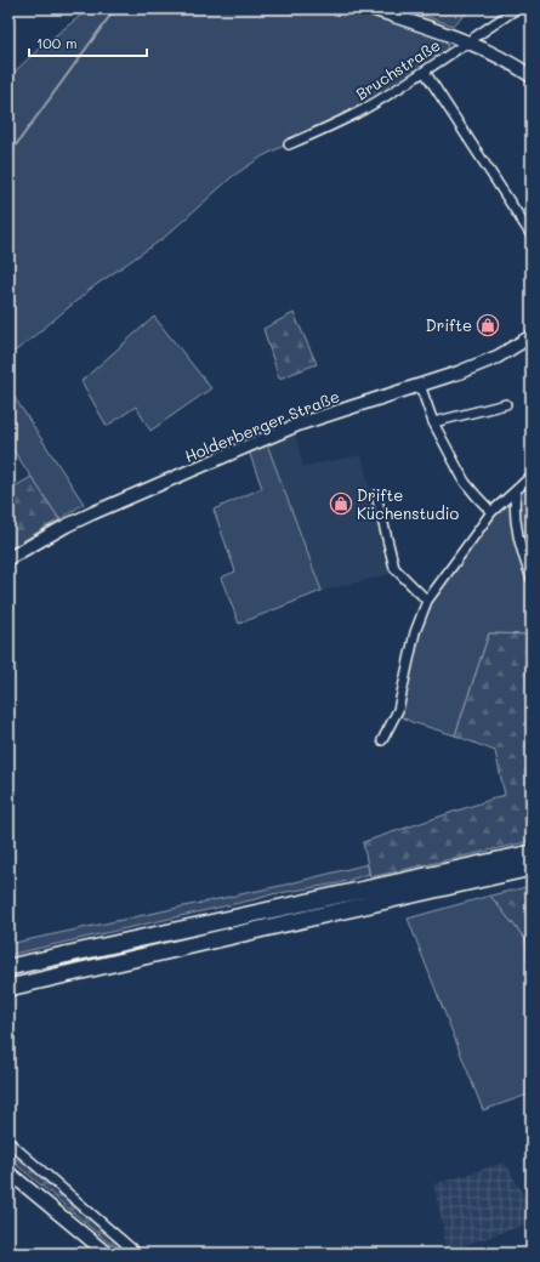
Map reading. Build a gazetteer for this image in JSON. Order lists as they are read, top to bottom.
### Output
{
  "streets": {
    "main road": ["Holderberger Straße"],
    "street": ["Bruchstraße"]
  },
  "places": {
    "shop": ["Drifte", "Drifte Küchenstudio"]
  },
  "scale_bar": "100 m"
}
